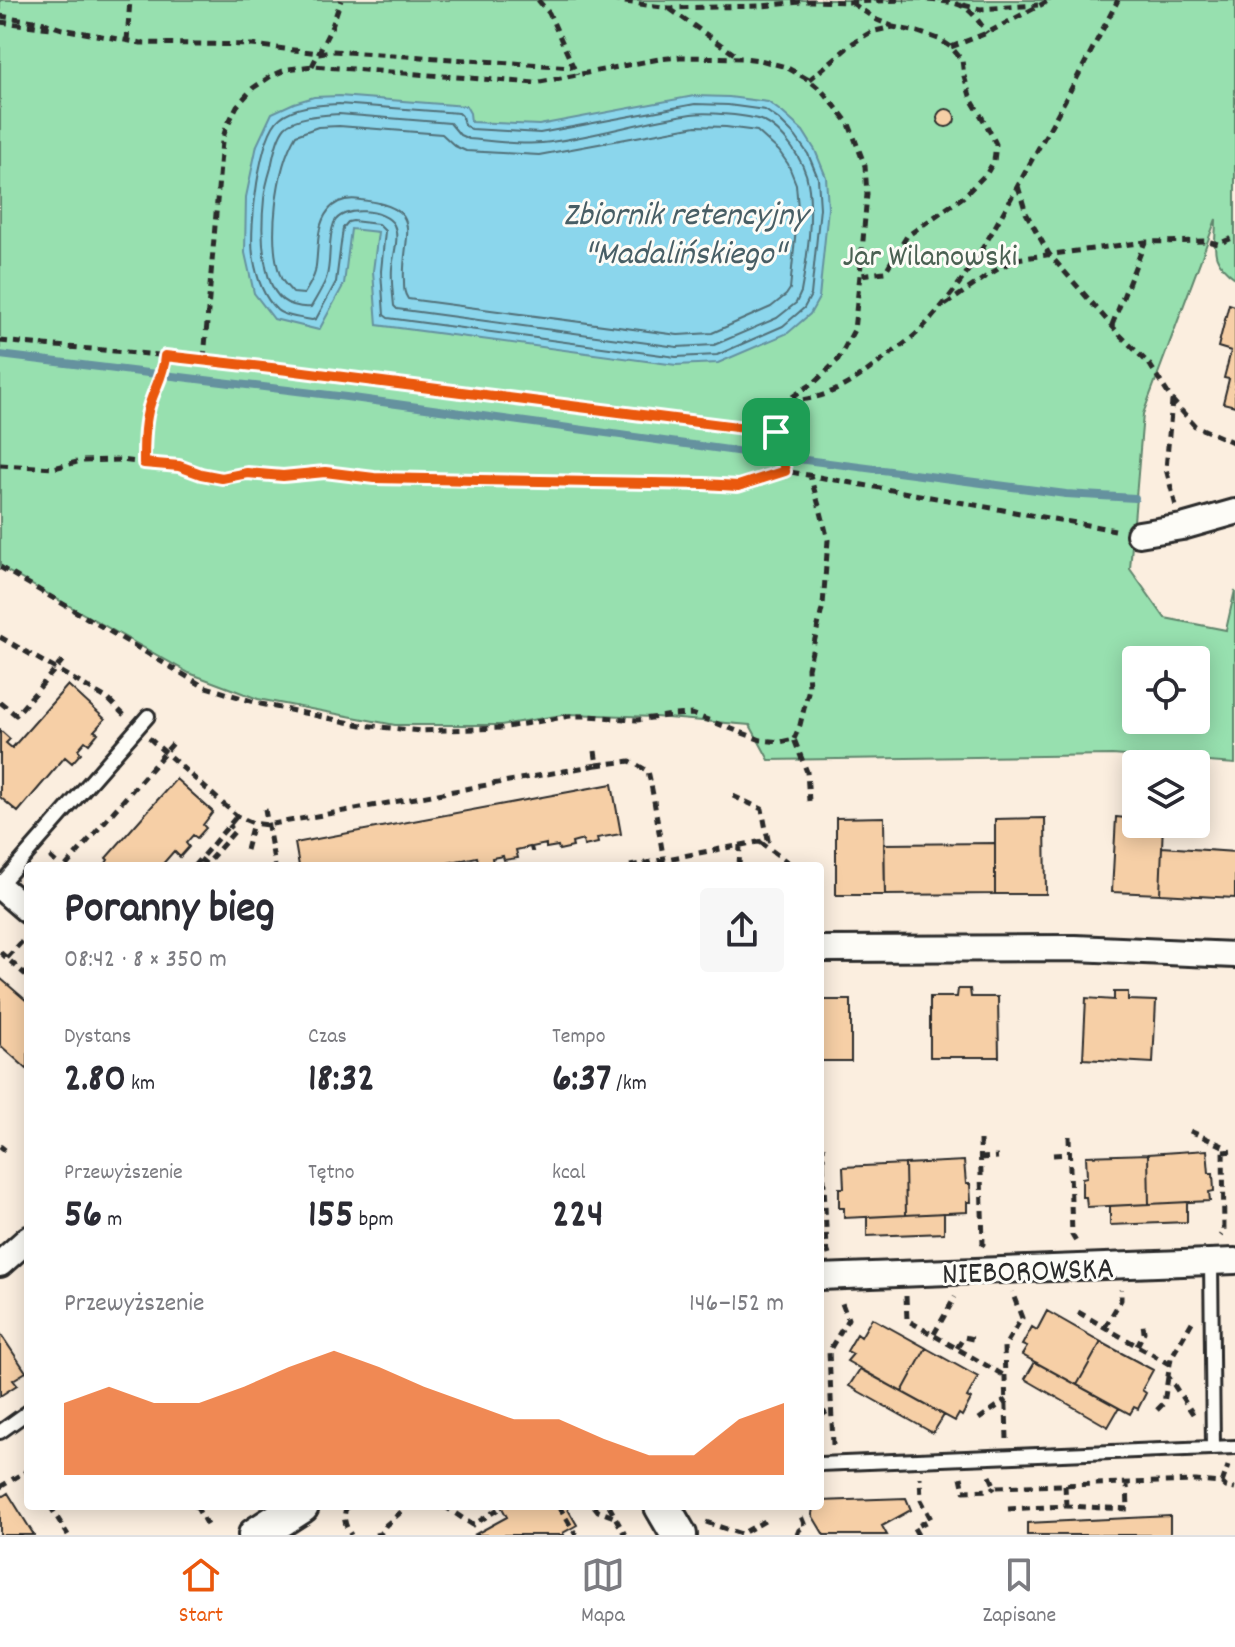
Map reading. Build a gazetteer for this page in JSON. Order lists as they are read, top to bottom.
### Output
{
  "streets": {
    "street": ["NIEBOROWSKA"]
  },
  "water": ["Zbiornik retencyjny \"Madalińskiego\""],
  "parks": ["Jar Wilanowski"],
  "page": {
    "heading": ["Poranny bieg", "08:42 · 8 × 350 m"],
    "stats": [
      ["Dystans", "2.80 km"],
      ["Czas", "18:32"],
      ["Tempo", "6:37 /km"],
      ["Przewyższenie", "56 m"],
      ["Tętno", "155 bpm"],
      ["kcal", "224"]
    ],
    "chart": ["Przewyższenie", "146–152 m"],
    "tabs": ["Start", "Mapa", "Zapisane"]
  }
}
